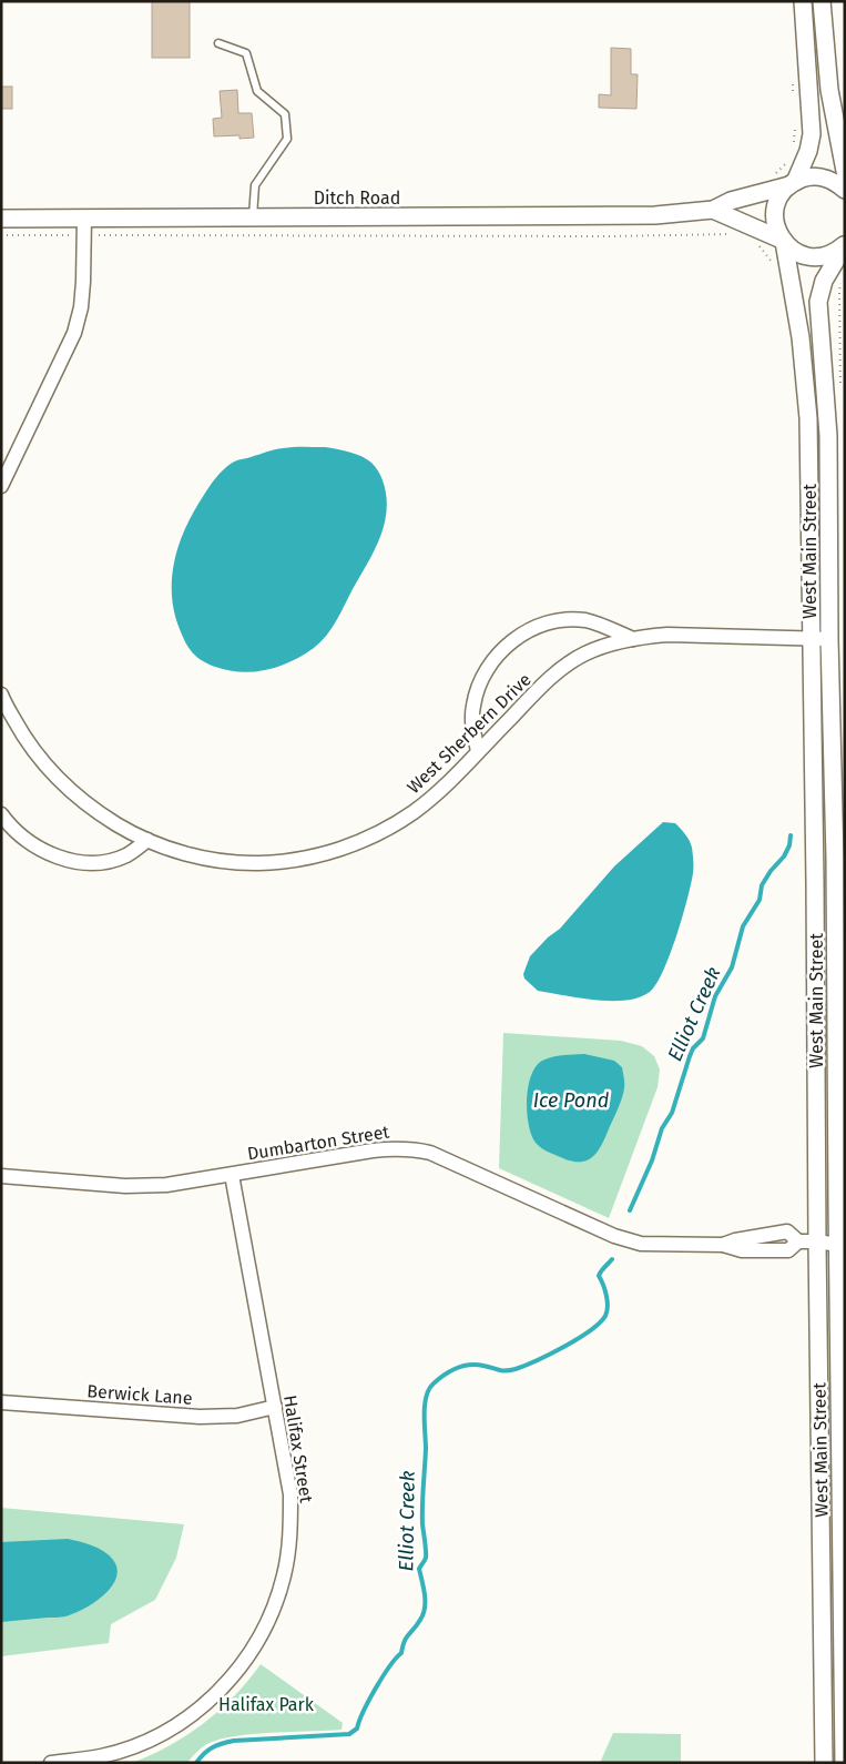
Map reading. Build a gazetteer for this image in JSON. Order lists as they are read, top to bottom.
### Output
{
  "streets": {
    "street": [
      "Ditch Road",
      "West Main Street",
      "West Sherbern Drive",
      "Dumbarton Street",
      "Berwick Lane",
      "Halifax Street"
    ]
  },
  "crossings": [
    ["Ditch Road", "West Main Street"],
    ["West Main Street", "West Sherbern Drive"],
    ["West Main Street", "Dumbarton Street"],
    ["Dumbarton Street", "Halifax Street"],
    ["Berwick Lane", "Halifax Street"]
  ],
  "water": ["Elliot Creek", "Ice Pond"],
  "parks": ["Halifax Park"]
}
